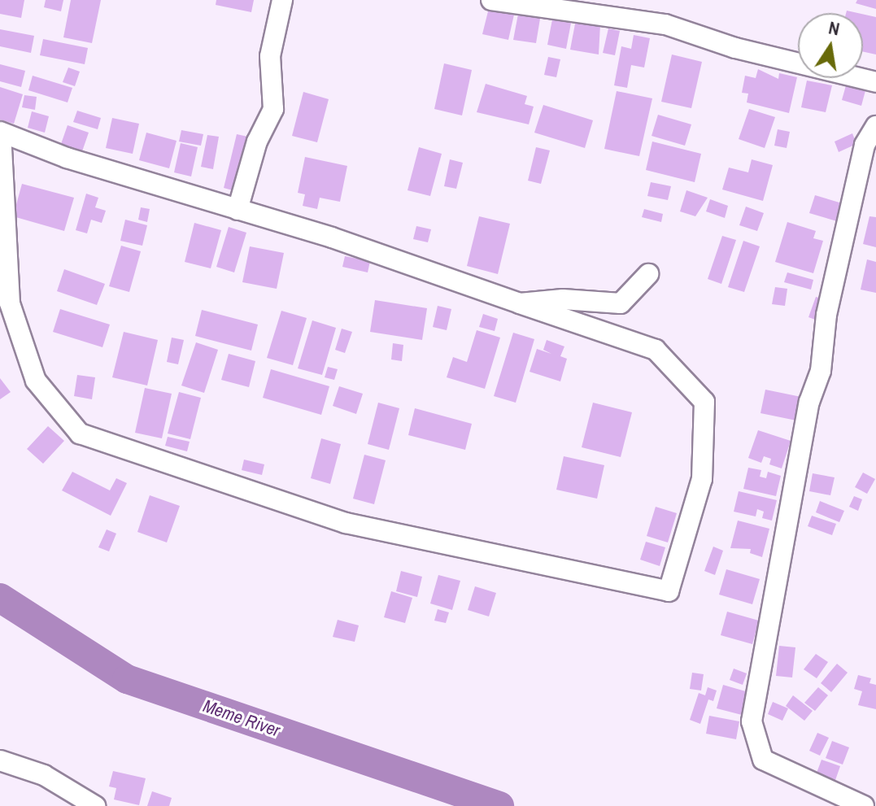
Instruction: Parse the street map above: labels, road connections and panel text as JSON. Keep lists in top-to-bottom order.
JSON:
{
  "water": ["Meme River"],
  "north": "top"
}
